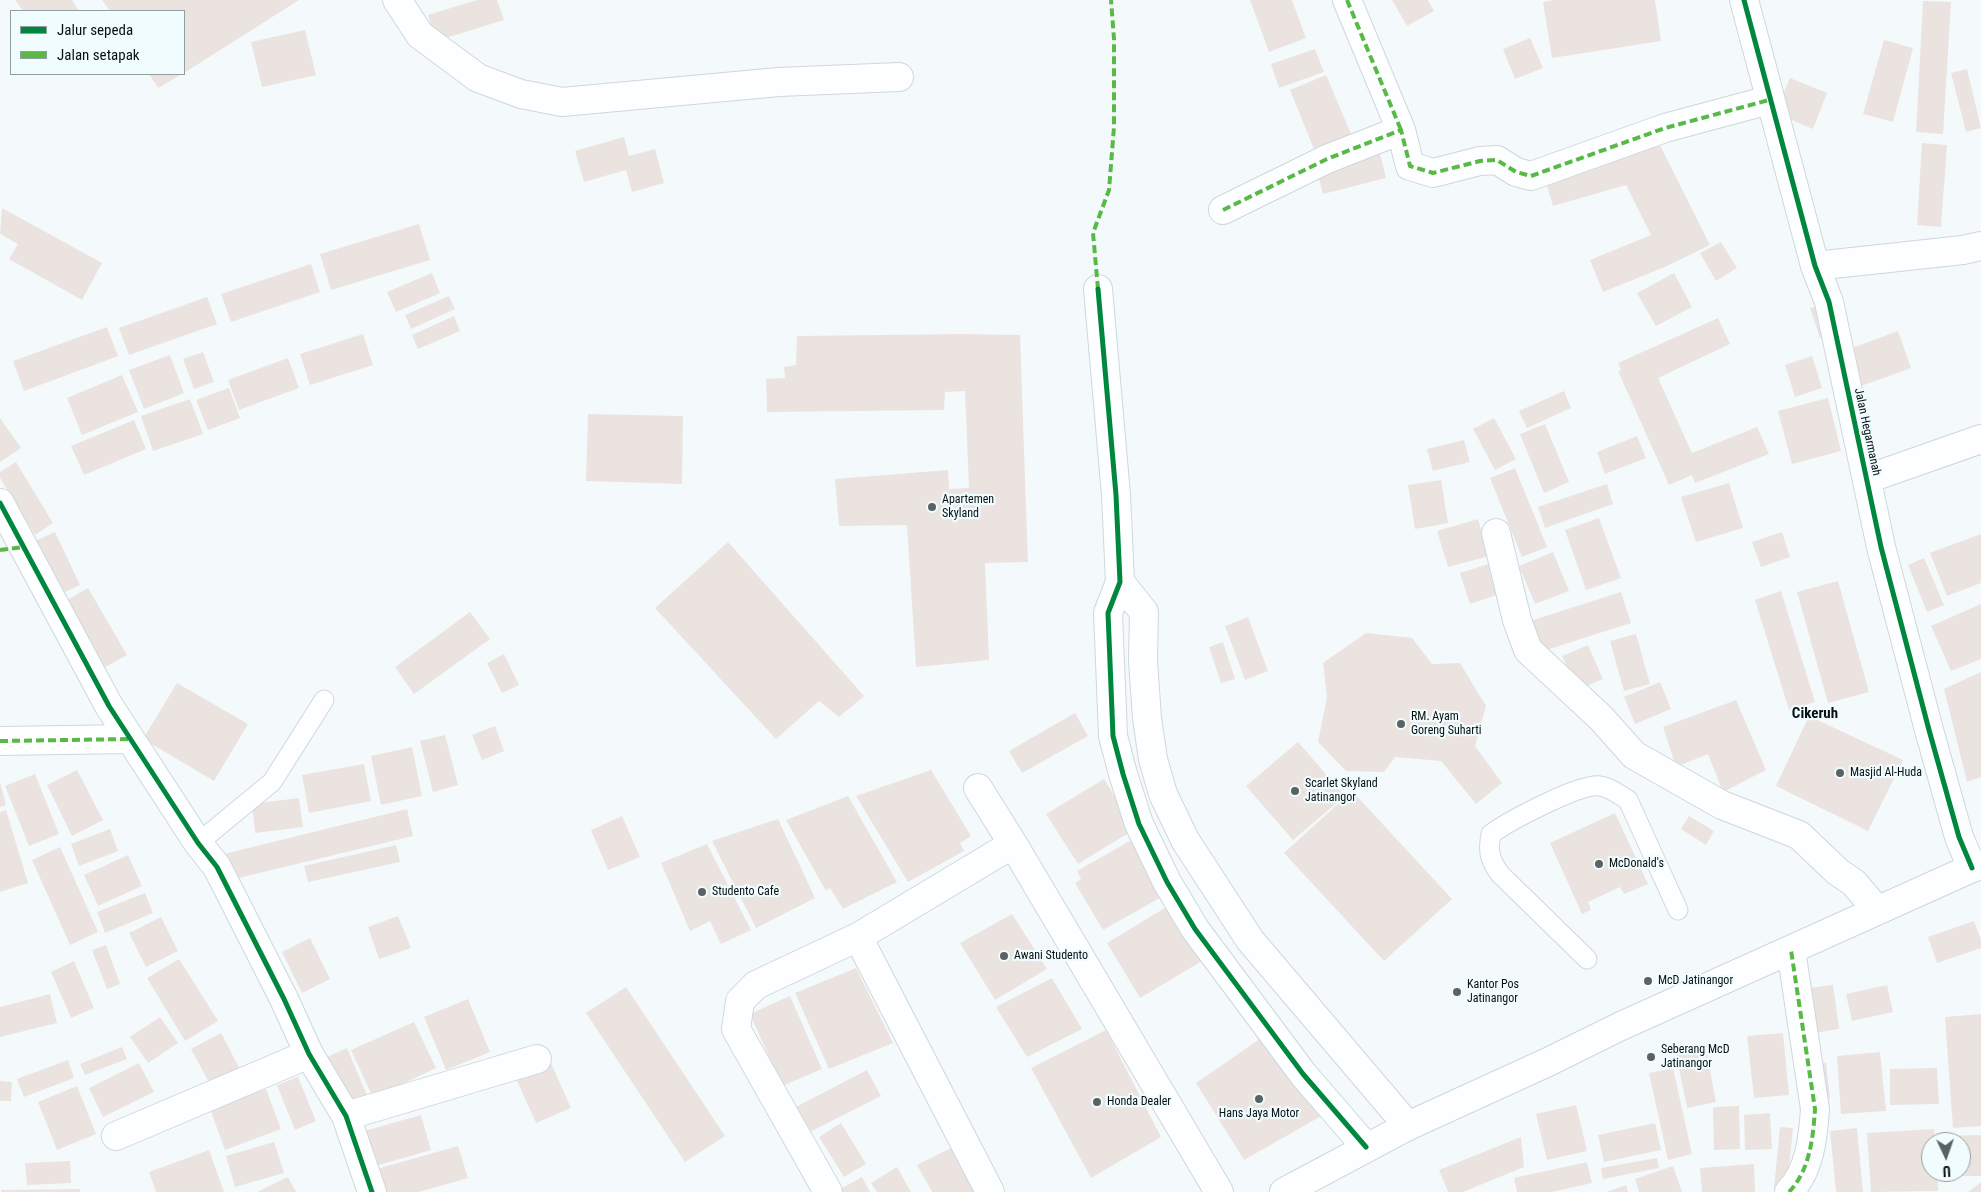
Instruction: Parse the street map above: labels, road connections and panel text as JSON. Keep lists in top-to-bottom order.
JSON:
{
  "streets": {
    "main road": ["Jalan Hegarmanah"]
  },
  "districts": ["Cikeruh"],
  "places": [
    "Apartemen Skyland",
    "RM. Ayam Goreng Suharti",
    "Masjid Al-Huda",
    "Scarlet Skyland Jatinangor",
    "McDonald's",
    "Studento Cafe",
    "Awani Studento",
    "McD Jatinangor",
    "Kantor Pos Jatinangor",
    "Seberang McD Jatinangor",
    "Hans Jaya Motor",
    "Honda Dealer"
  ],
  "legend": ["Jalur sepeda", "Jalan setapak"],
  "north": "bottom"
}
